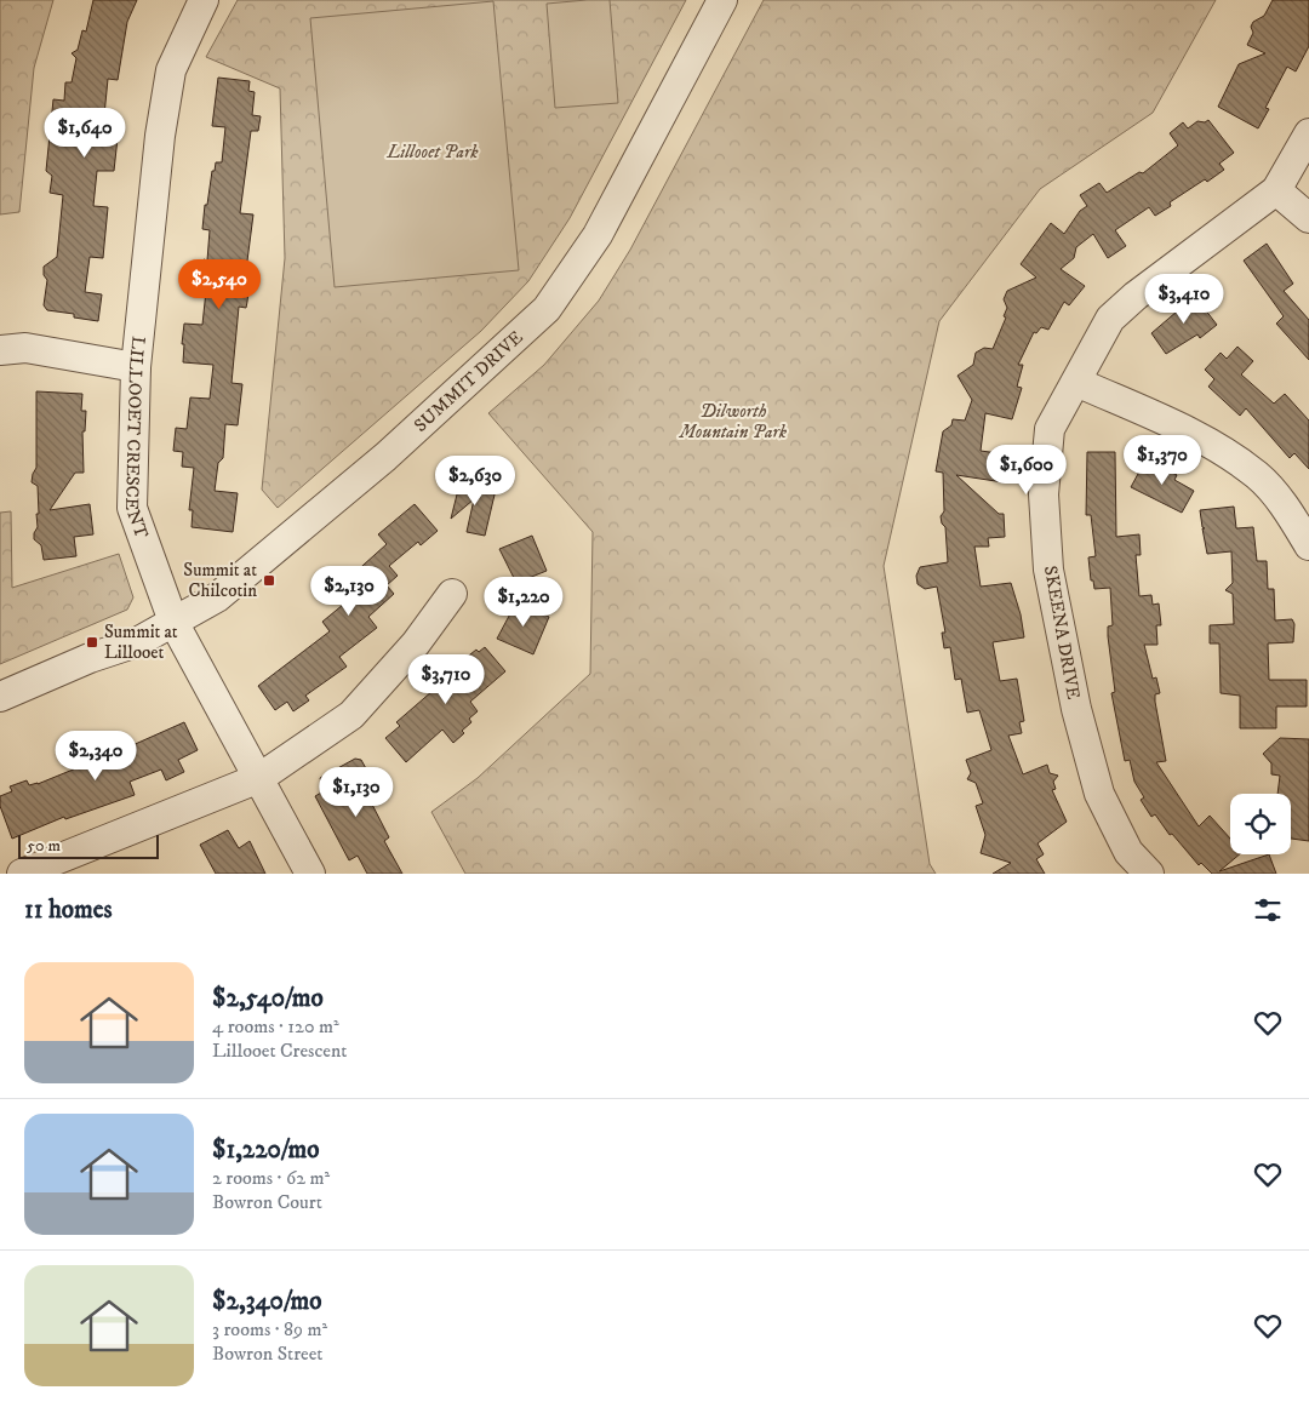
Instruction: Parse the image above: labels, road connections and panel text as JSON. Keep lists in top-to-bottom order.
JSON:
{
  "streets": {
    "street": ["SUMMIT DRIVE", "LILLOOET CRESCENT", "SKEENA DRIVE"]
  },
  "crossings": [
    ["SUMMIT DRIVE", "LILLOOET CRESCENT"]
  ],
  "parks": ["Lillooet Park", "Dilworth Mountain Park"],
  "places": {
    "transit": ["Summit at Chilcotin", "Summit at Lillooet"]
  },
  "scale_bar": "50 m",
  "page": {
    "price": [
      "$1,640",
      "$2,540",
      "$3,410",
      "$1,370",
      "$1,600",
      "$2,630",
      "$2,130",
      "$1,220",
      "$3,710",
      "$2,340",
      "$1,130"
    ],
    "scale": "50 m",
    "heading": "11 homes",
    "list": [
      {
        "name": "$2,540/mo",
        "note": "4 rooms · 120 m² · Lillooet Crescent"
      },
      {
        "name": "$1,220/mo",
        "note": "2 rooms · 62 m² · Bowron Court"
      },
      {
        "name": "$2,340/mo",
        "note": "3 rooms · 89 m² · Bowron Street"
      }
    ]
  }
}
